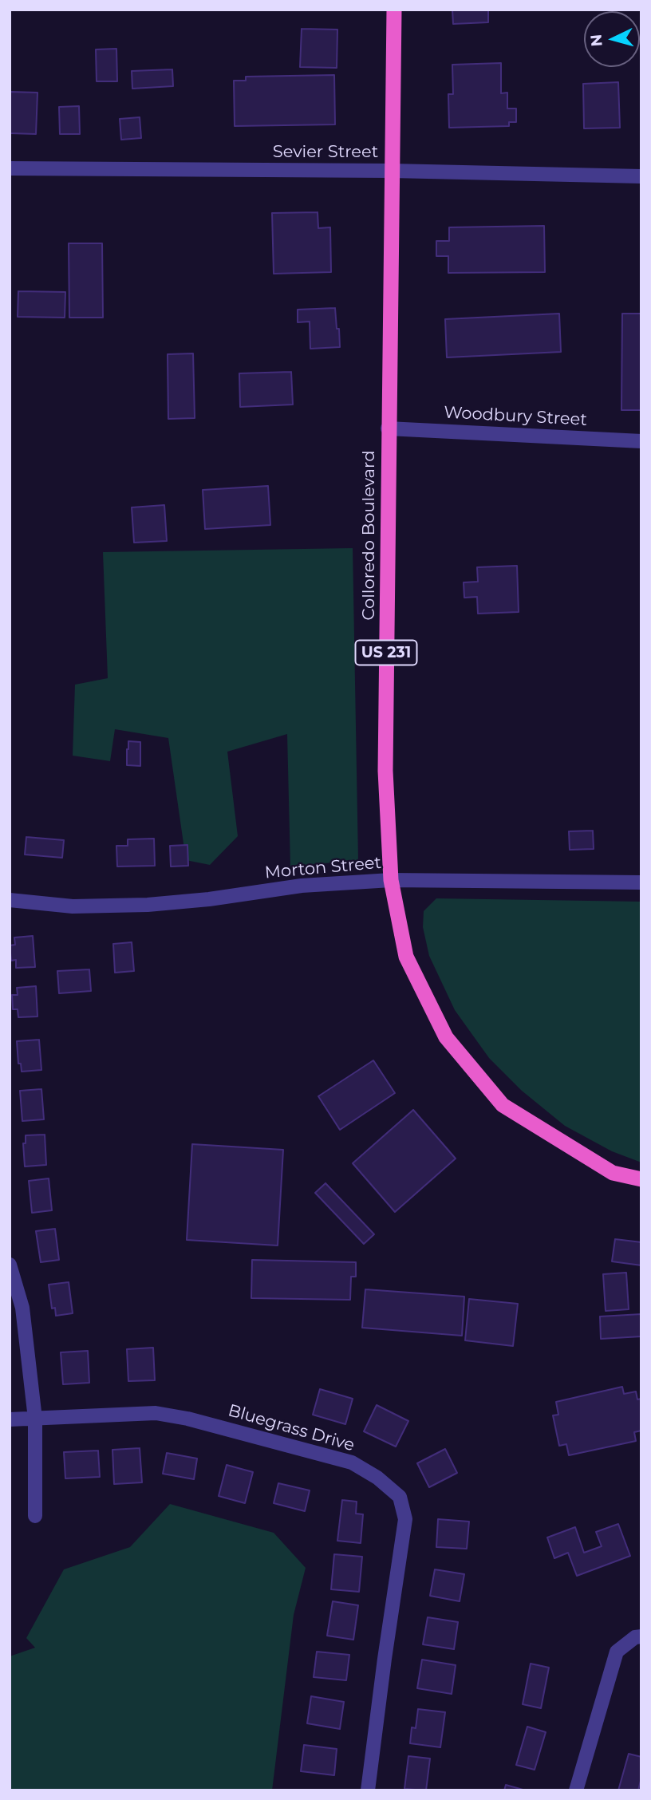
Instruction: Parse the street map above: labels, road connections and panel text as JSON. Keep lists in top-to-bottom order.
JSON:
{
  "streets": {
    "highway": ["Colloredo Boulevard", "US 231"],
    "street": [
      "Sevier Street",
      "Woodbury Street",
      "Morton Street",
      "Bluegrass Drive"
    ]
  },
  "crossings": [
    ["Sevier Street", "Colloredo Boulevard"],
    ["Woodbury Street", "Colloredo Boulevard"],
    ["Colloredo Boulevard", "Morton Street"]
  ],
  "north": "left"
}
